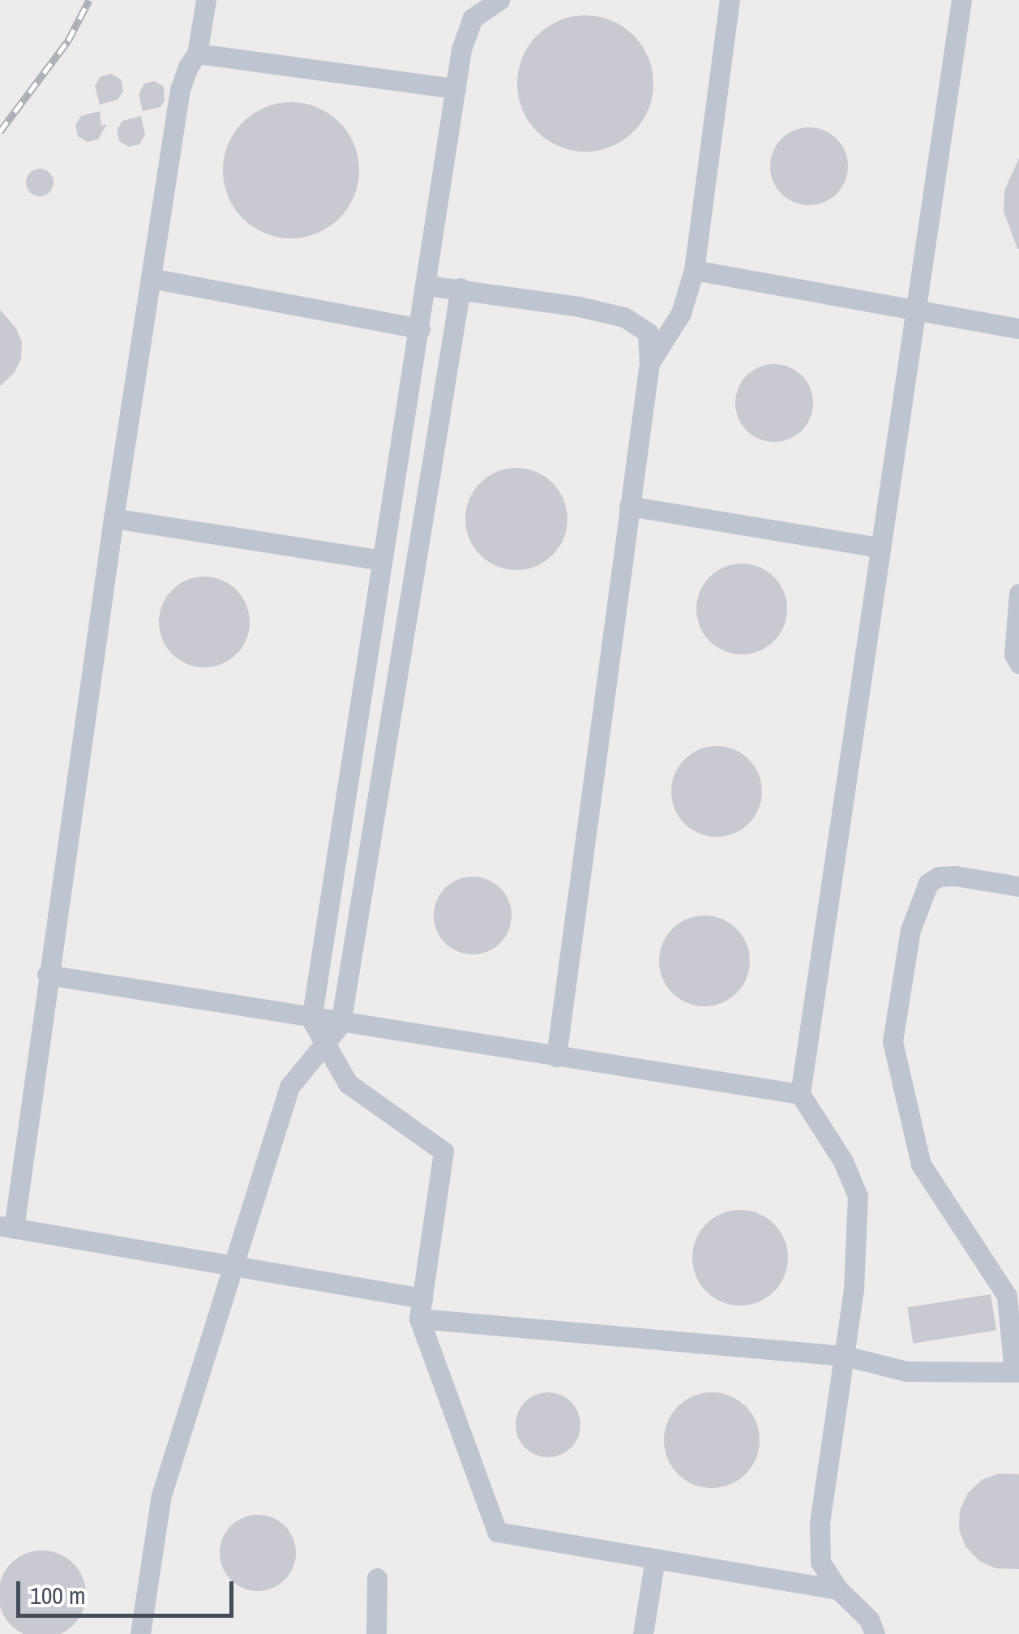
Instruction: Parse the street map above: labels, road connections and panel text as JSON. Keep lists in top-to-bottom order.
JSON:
{
  "scale_bar": "100 m"
}
